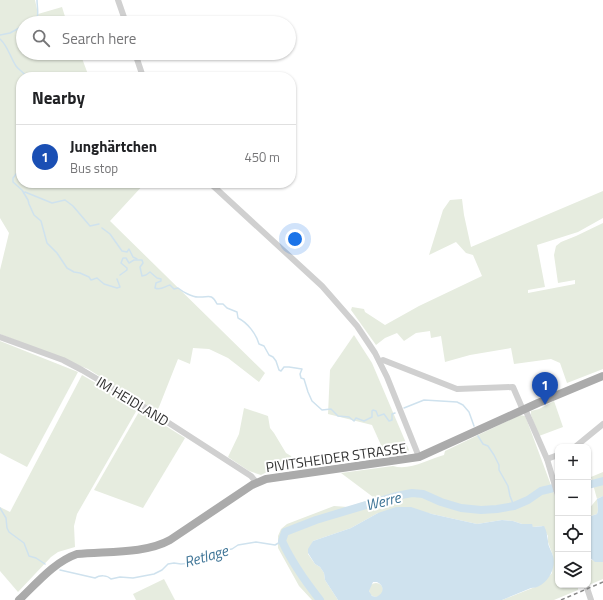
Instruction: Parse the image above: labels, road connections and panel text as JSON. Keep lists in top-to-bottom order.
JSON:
{
  "streets": {
    "main road": ["PIVITSHEIDER STRASSE"],
    "street": ["IM HEIDLAND"]
  },
  "crossings": [
    ["IM HEIDLAND", "PIVITSHEIDER STRASSE"]
  ],
  "water": ["Werre", "Retlage"],
  "page": {
    "search": "Search here",
    "heading": "Nearby",
    "list": [
      {
        "mark": "1",
        "name": "Junghärtchen",
        "note": "Bus stop",
        "value": "450 m"
      }
    ],
    "pins": "1",
    "map_buttons": ["+", "−"]
  }
}
